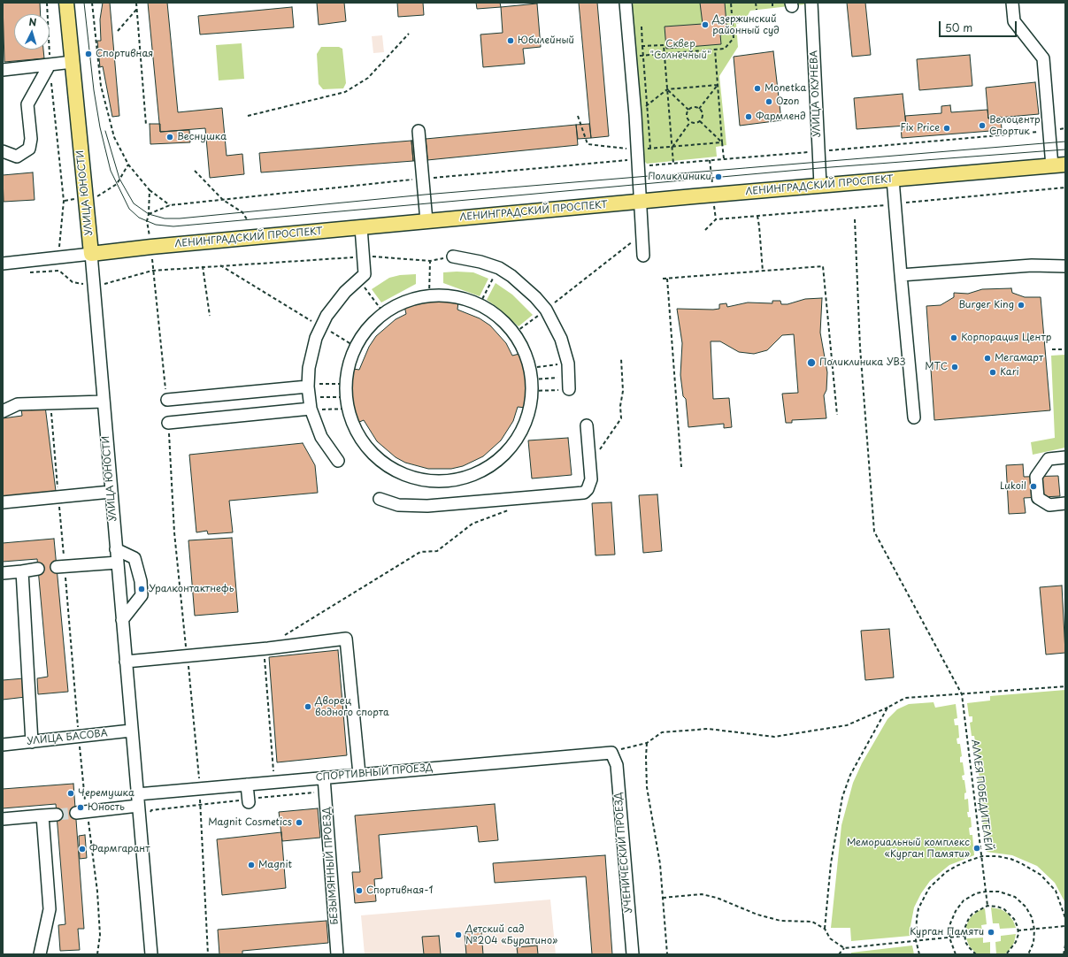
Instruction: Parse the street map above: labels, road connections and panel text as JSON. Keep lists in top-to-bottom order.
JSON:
{
  "streets": {
    "main road": ["ЛЕНИНГРАДСКИЙ ПРОСПЕКТ", "УЛИЦА ЮНОСТИ"],
    "street": [
      "УЛИЦА ОКУНЕВА",
      "УЛИЦА БАСОВА",
      "СПОРТИВНЫЙ ПРОЕЗД",
      "УЧЕНИЧЕСКИЙ ПРОЕЗД",
      "БЕЗЫМЯННЫЙ ПРОЕЗД"
    ],
    "path": ["АЛЛЕЯ ПОБЕДИТЕЛЕЙ"]
  },
  "crossings": [
    ["УЛИЦА ОКУНЕВА", "ЛЕНИНГРАДСКИЙ ПРОСПЕКТ"],
    ["ЛЕНИНГРАДСКИЙ ПРОСПЕКТ", "УЛИЦА ЮНОСТИ"],
    ["УЛИЦА ЮНОСТИ", "УЛИЦА БАСОВА"],
    ["УЛИЦА ЮНОСТИ", "СПОРТИВНЫЙ ПРОЕЗД"],
    ["СПОРТИВНЫЙ ПРОЕЗД", "УЧЕНИЧЕСКИЙ ПРОЕЗД"],
    ["СПОРТИВНЫЙ ПРОЕЗД", "БЕЗЫМЯННЫЙ ПРОЕЗД"]
  ],
  "parks": ["Сквер \"Солнечный\""],
  "places": [
    "Дзержинский районный суд",
    "Юбилейный",
    "Спортивная",
    "Monetka",
    "Ozon",
    "Фармленд",
    "Велоцентр Спортик",
    "Fix Price",
    "Веснушка",
    "Поликлиники",
    "Burger King",
    "Корпорация Центр",
    "Мегамарт",
    "Поликлиника УВЗ",
    "МТС",
    "Kari",
    "Lukoil",
    "Уралконтактнефь",
    "Дворец водного спорта",
    "Черемушка",
    "Юность",
    "Magnit Cosmetics",
    "Мемориальный комплекс «Курган Памяти»",
    "Фармгарант",
    "Magnit",
    "Спортивная-1",
    "Курган Памяти",
    "Детский сад №204 «Буратино»"
  ],
  "scale_bar": "50 m",
  "north": "top"
}
